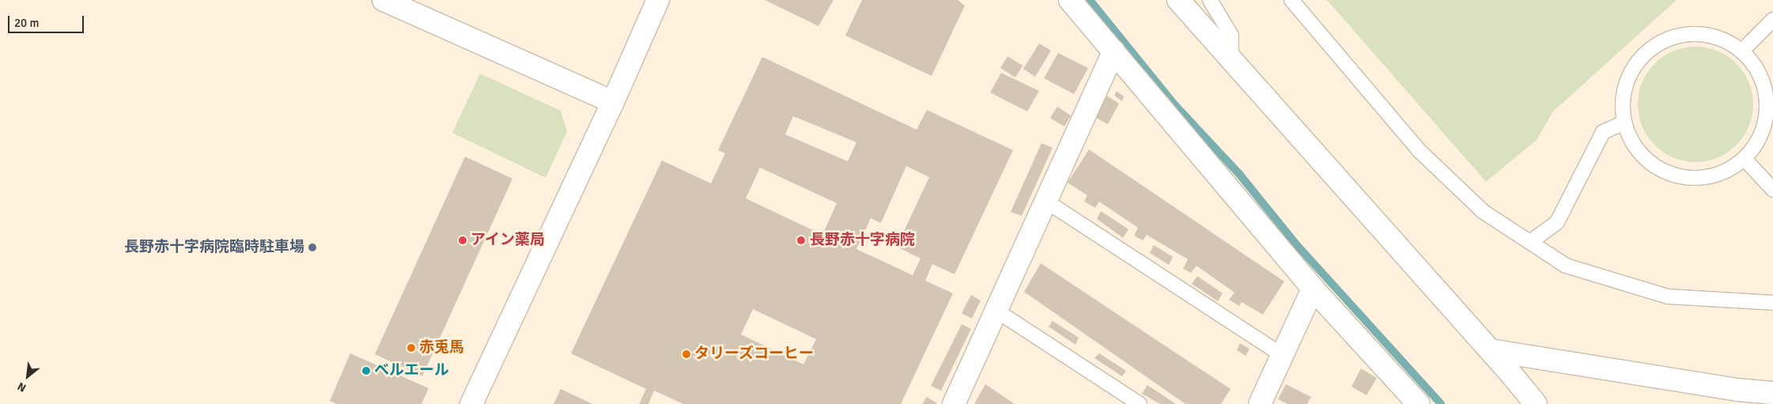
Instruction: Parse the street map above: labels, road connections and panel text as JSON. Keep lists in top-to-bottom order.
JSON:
{
  "places": [
    "アイン薬局",
    "長野赤十字病院",
    "長野赤十字病院臨時駐車場",
    "赤兎馬",
    "タリーズコーヒー",
    "ベルエール"
  ],
  "scale_bar": "20 m",
  "north": "bottom left"
}
